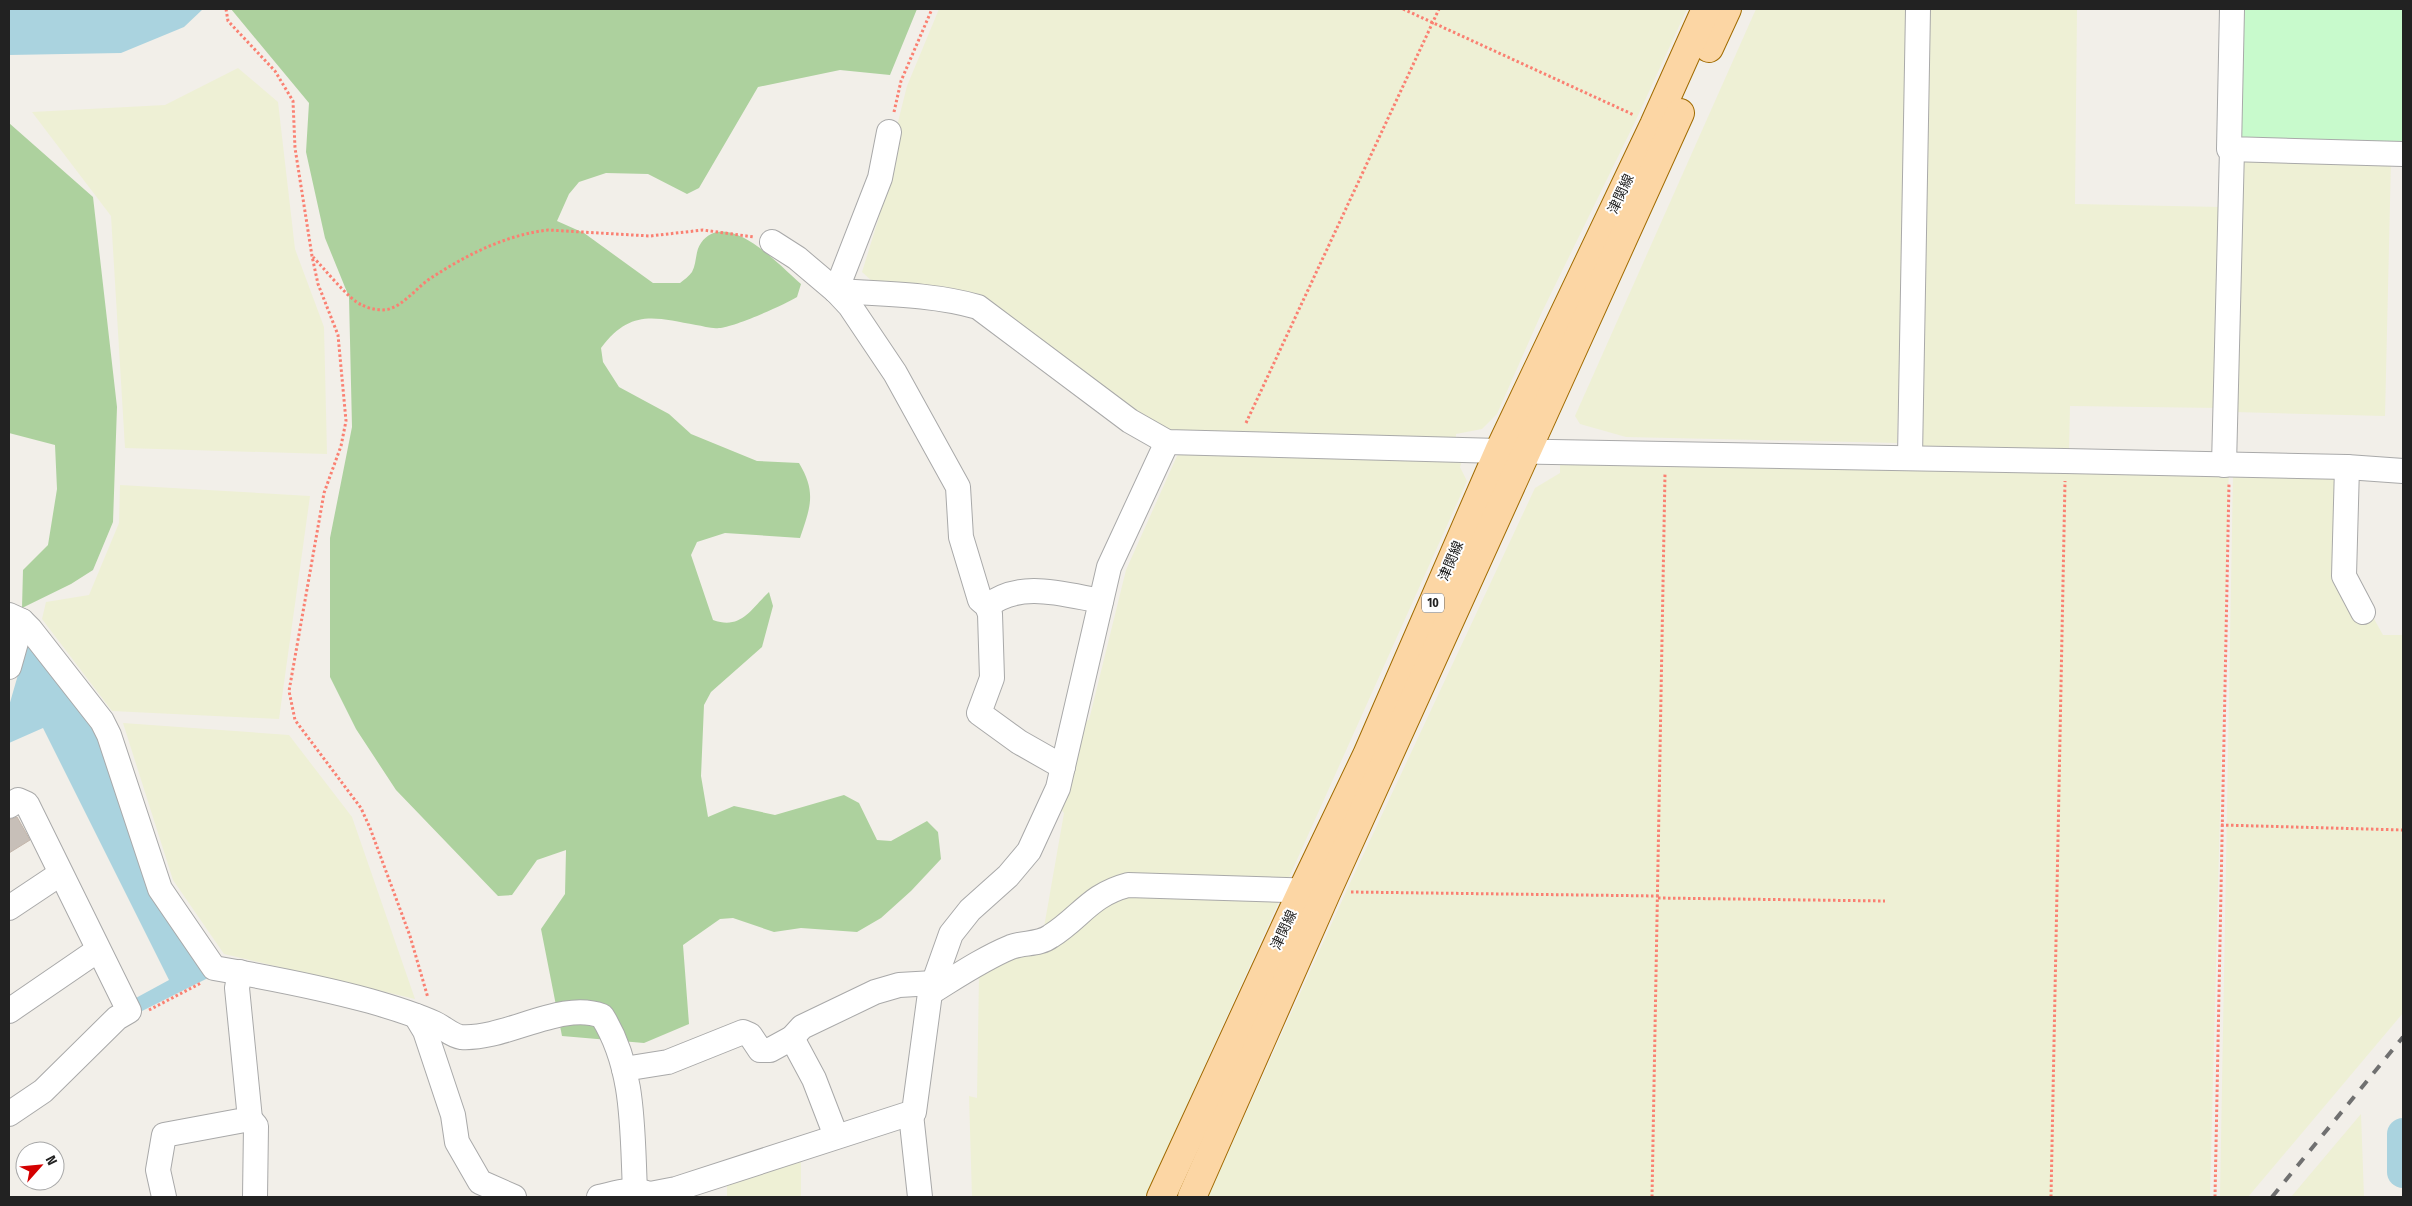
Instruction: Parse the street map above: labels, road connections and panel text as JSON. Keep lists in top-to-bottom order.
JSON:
{
  "streets": {
    "main road": ["津関線", "10"]
  },
  "north": "top right"
}
